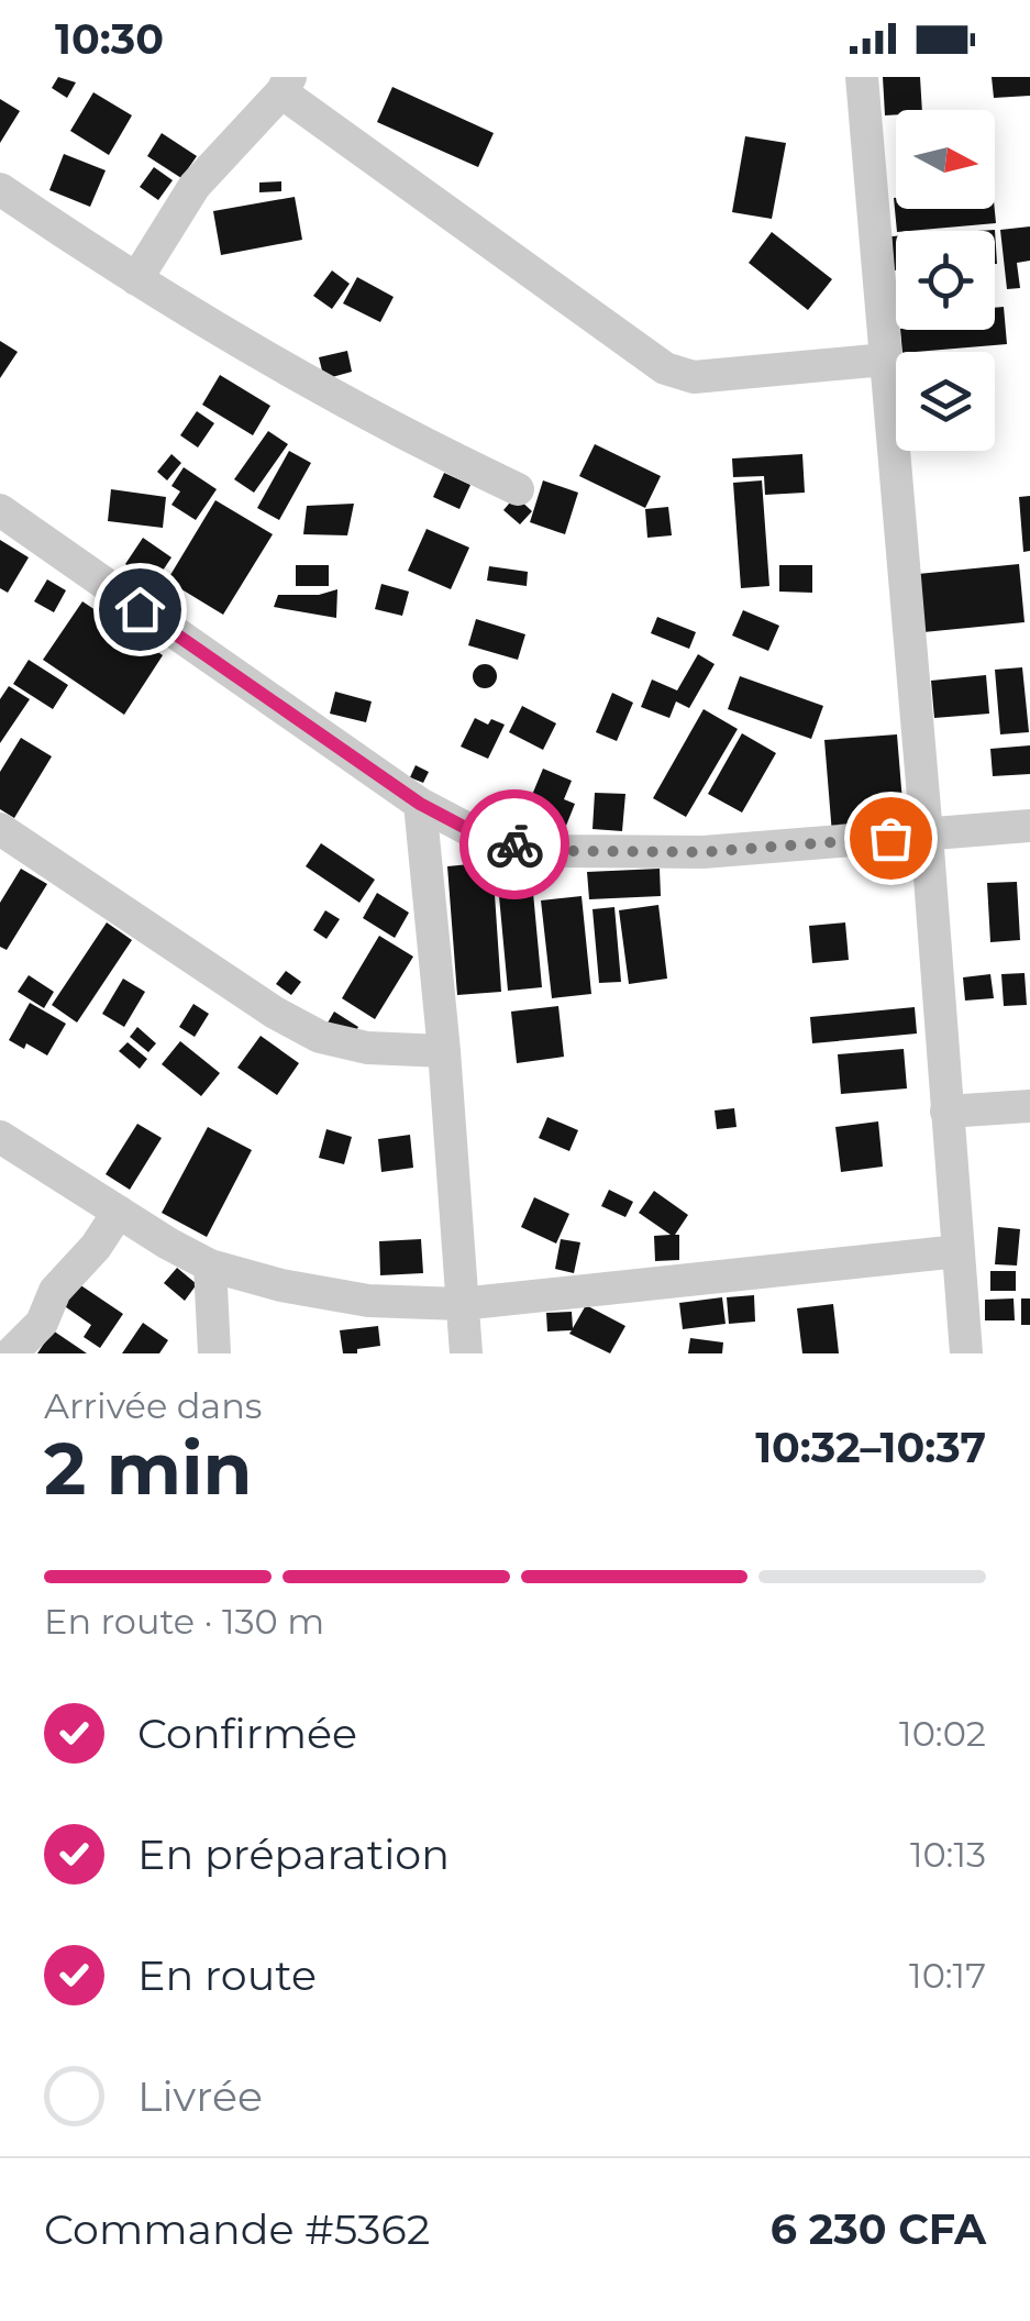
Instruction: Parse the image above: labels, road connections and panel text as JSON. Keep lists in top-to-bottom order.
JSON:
{
  "north": "right",
  "page": {
    "status": "10:30",
    "heading": ["2 min", "Arrivée dans", "10:32–10:37"],
    "panel": ["Commande #5362", "6 230 CFA"],
    "bar": "En route · 130 m",
    "list": [
      ["Confirmée", "10:02"],
      ["En préparation", "10:13"],
      ["En route", "10:17"],
      "Livrée"
    ]
  }
}
